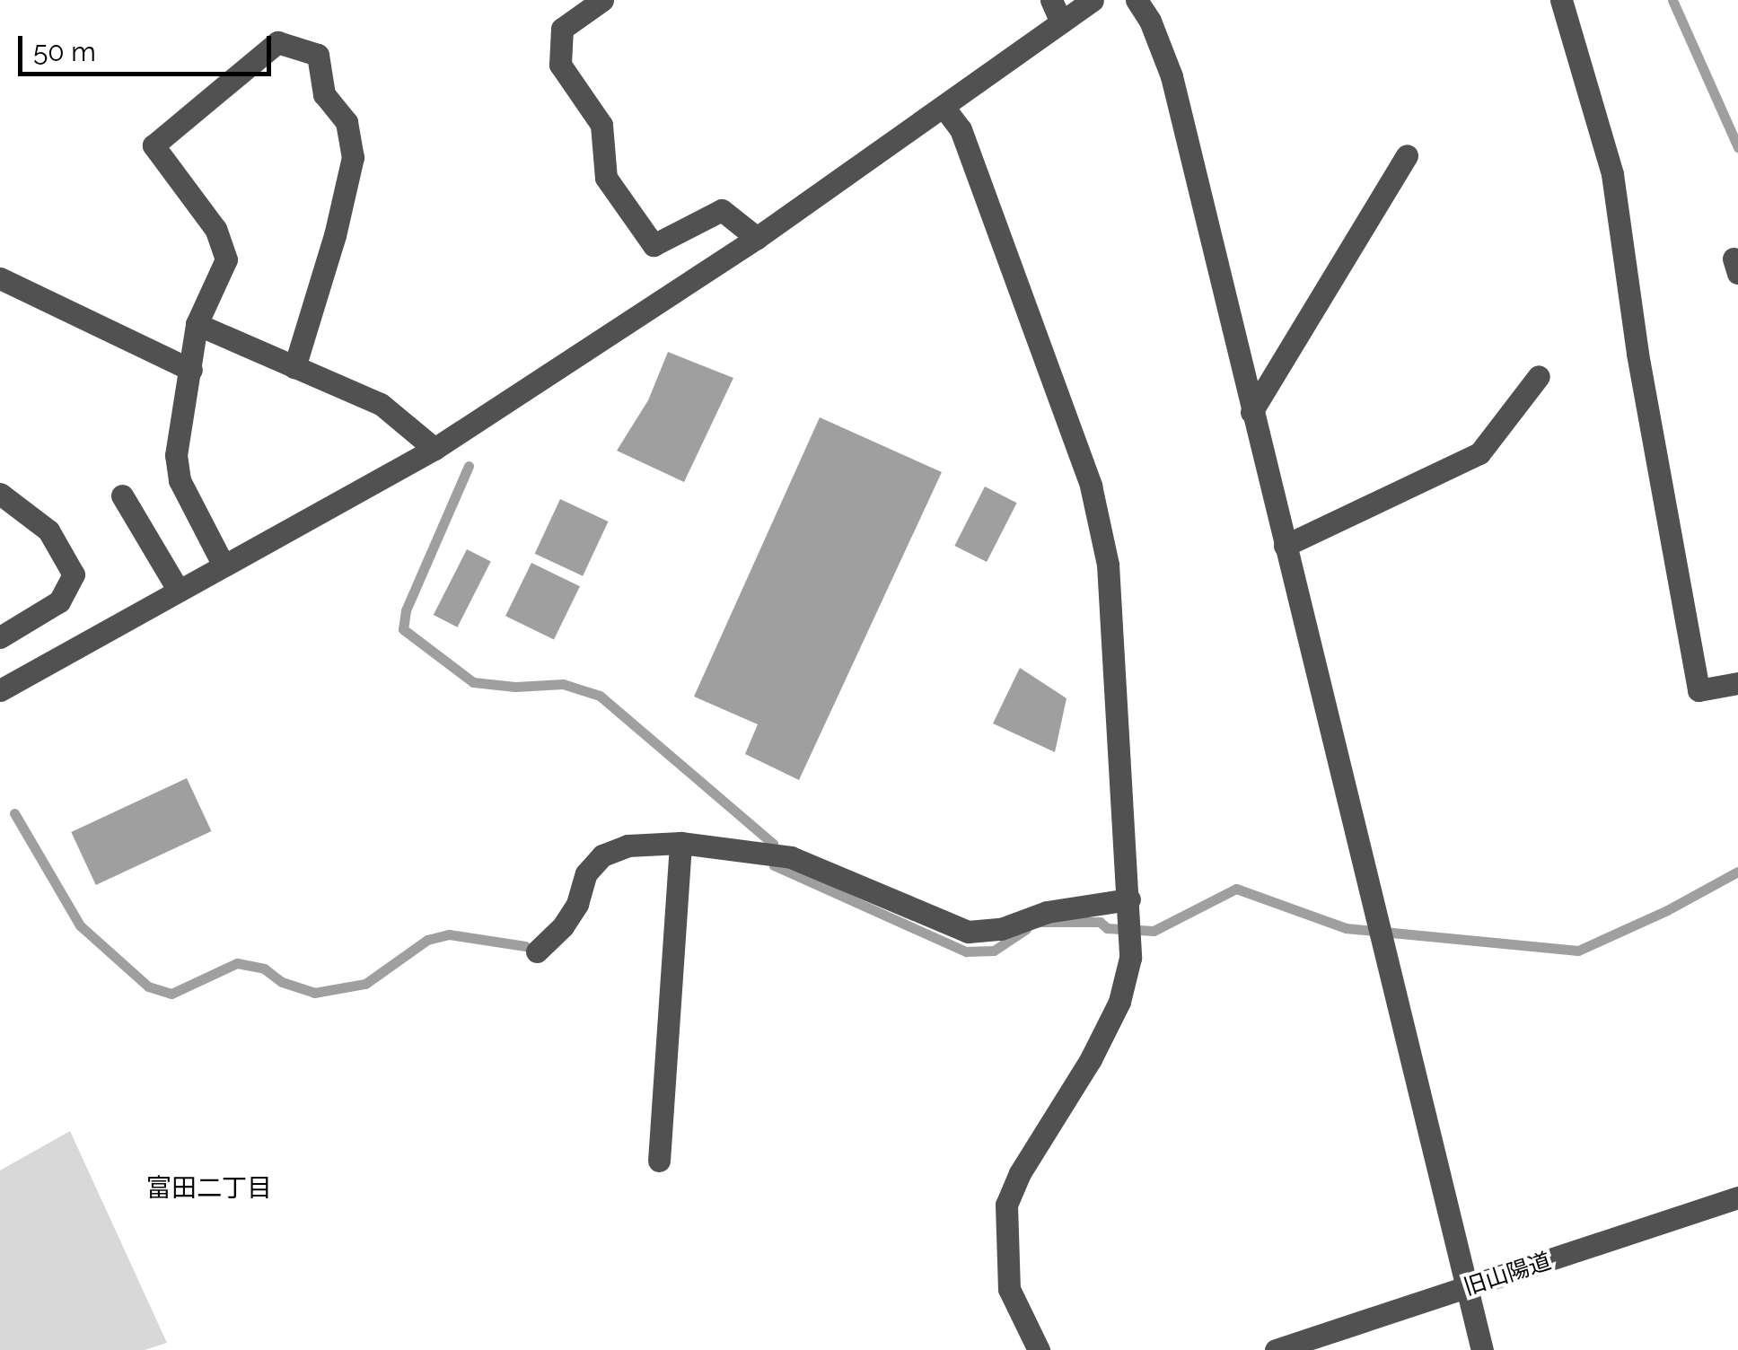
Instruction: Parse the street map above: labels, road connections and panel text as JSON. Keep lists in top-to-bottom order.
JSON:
{
  "streets": {
    "street": ["旧山陽道"]
  },
  "districts": ["富田二丁目"],
  "scale_bar": "50 m"
}
